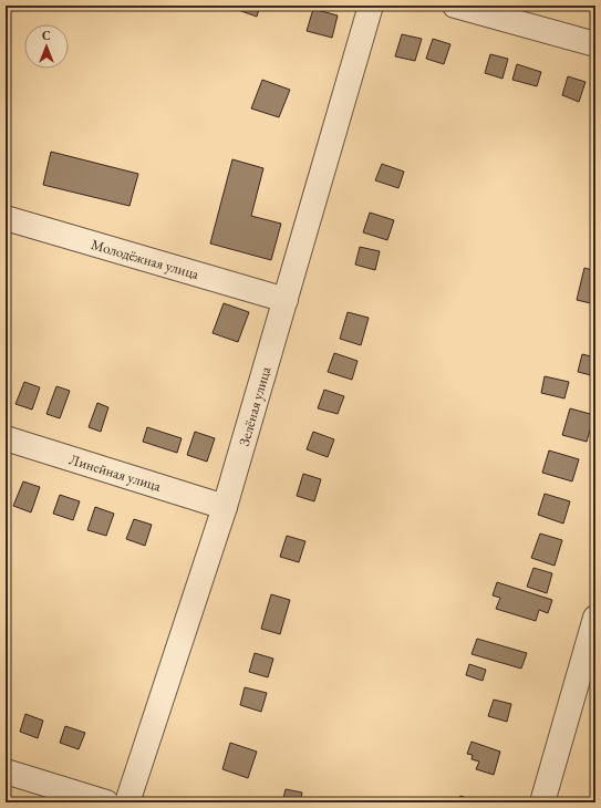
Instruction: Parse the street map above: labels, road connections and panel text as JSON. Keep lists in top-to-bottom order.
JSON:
{
  "streets": {
    "street": ["Молодёжная улица", "Зелёная улица", "Линейная улица"]
  },
  "crossings": [
    ["Молодёжная улица", "Зелёная улица"],
    ["Зелёная улица", "Линейная улица"]
  ],
  "north": "top"
}
